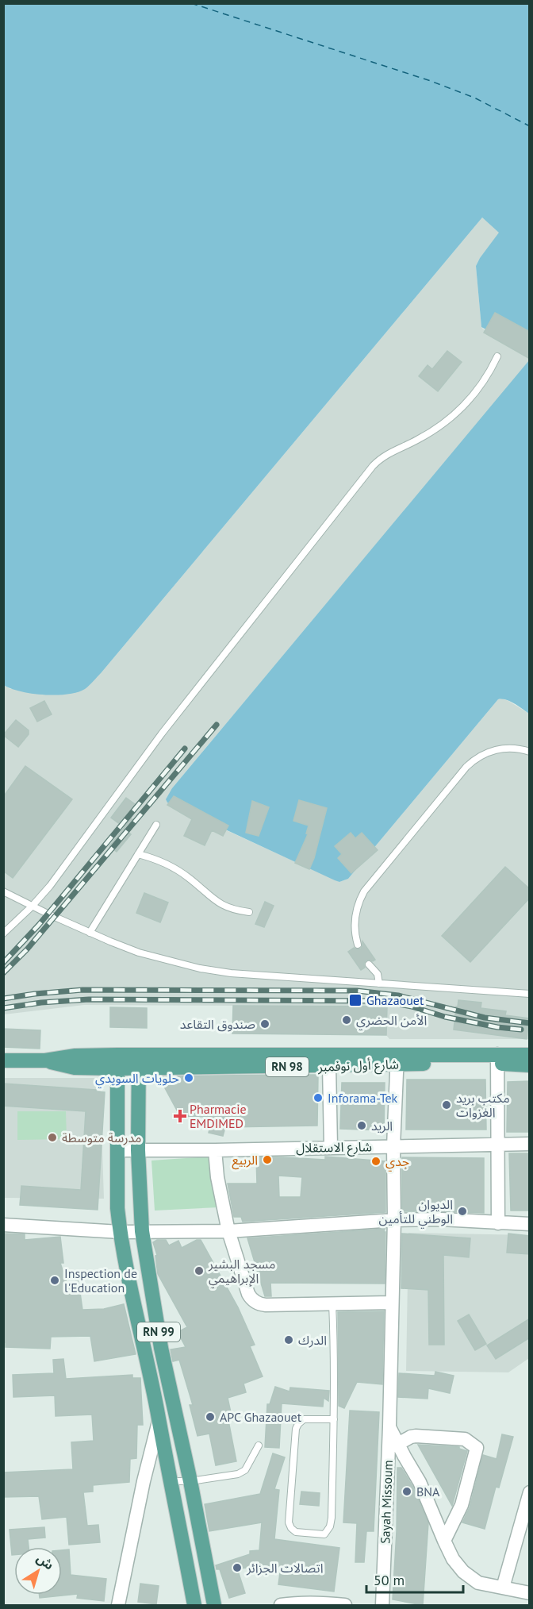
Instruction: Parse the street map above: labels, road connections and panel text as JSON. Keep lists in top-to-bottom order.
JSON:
{
  "streets": {
    "main road": ["شارع أول نوفمبر", "RN 98", "RN 99"],
    "street": ["شارع الاستقلال", "Sayah Missoum"]
  },
  "crossings": [
    ["شارع أول نوفمبر", "RN 98"],
    ["شارع أول نوفمبر", "RN 99"],
    ["شارع أول نوفمبر", "Sayah Missoum"],
    ["RN 98", "RN 99"],
    ["شارع الاستقلال", "RN 99"],
    ["شارع الاستقلال", "Sayah Missoum"]
  ],
  "places": {
    "transit": ["Ghazaouet"],
    "other": [
      "الأمن الحضري",
      "صندوق التقاعد",
      "حلويات السويدي",
      "Inforama-Tek",
      "مكتب بريد الغزوات",
      "الريد",
      "مدرسة متوسطة",
      "الربيع",
      "جدي",
      "الديوان الوطني للتأمين",
      "مسجد البشير الإبراهيمي",
      "Inspection de l'Education",
      "الدرك",
      "APC Ghazaouet",
      "BNA",
      "اتصالات الجزائر"
    ],
    "health": ["Pharmacie EMDIMED"]
  },
  "scale_bar": "50 m",
  "north": "top right"
}
